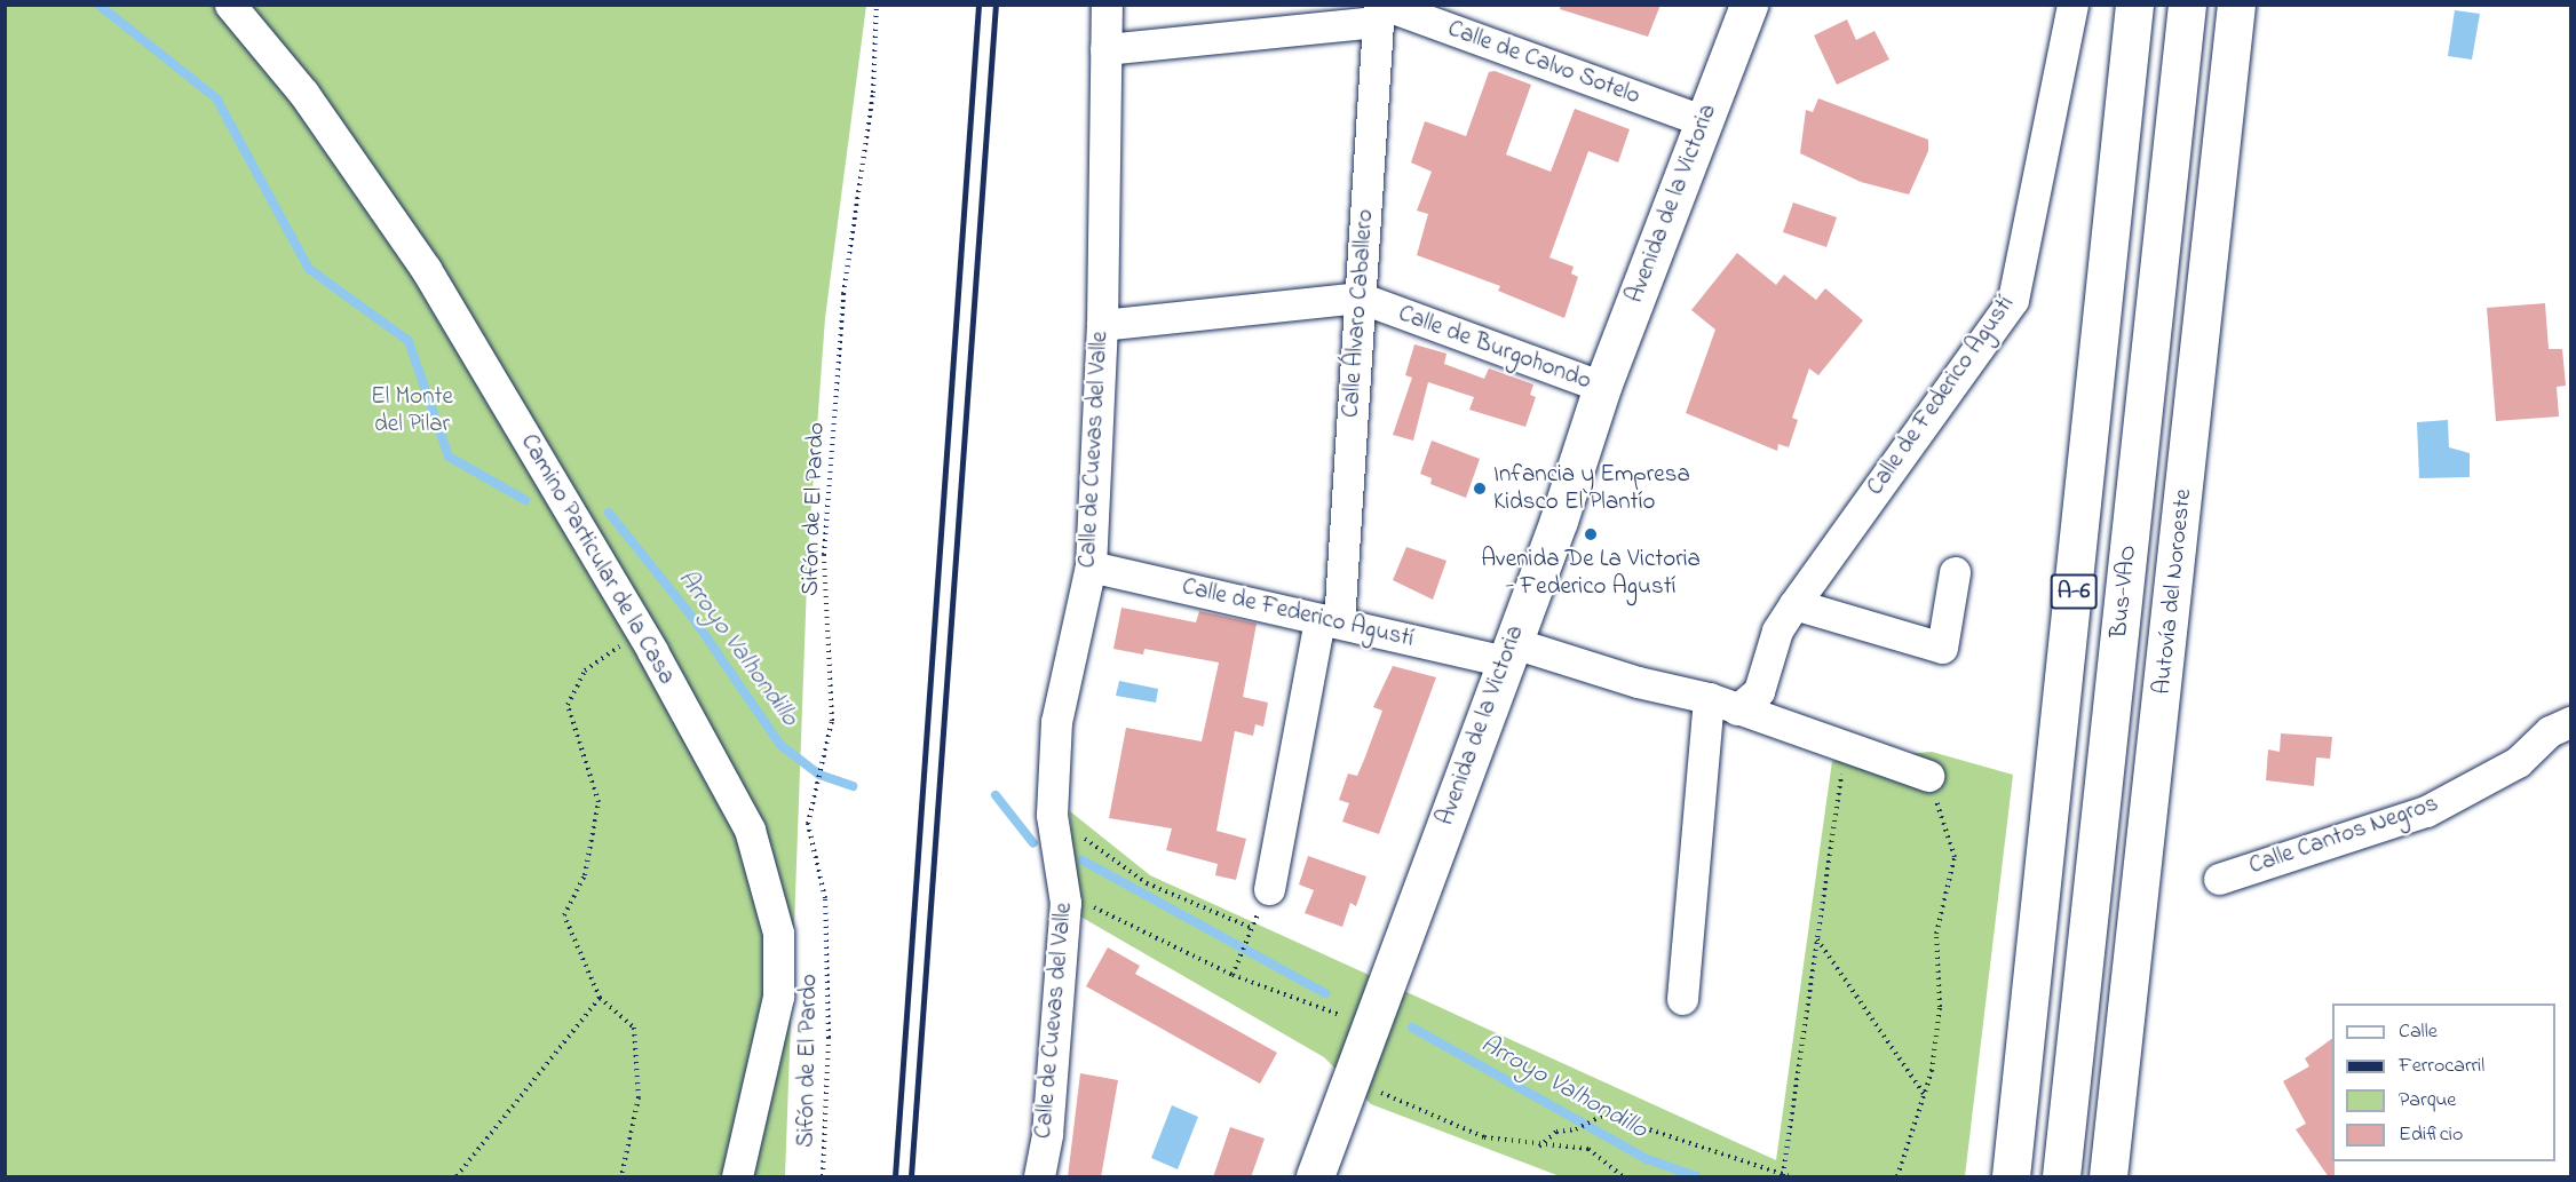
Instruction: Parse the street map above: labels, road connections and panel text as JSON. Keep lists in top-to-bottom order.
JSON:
{
  "streets": {
    "main road": [
      "Avenida de la Victoria",
      "A-6",
      "Bus-VAO",
      "Autovía del Noroeste"
    ],
    "street": [
      "Calle de Calvo Sotelo",
      "Calle Álvaro Caballero",
      "Calle de Burgohondo",
      "Calle de Federico Agustí",
      "Calle de Cuevas del Valle",
      "Camino Particular de la Casa",
      "Calle Cantos Negros"
    ],
    "path": ["Sifón de El Pardo"]
  },
  "crossings": [
    ["Calle de Calvo Sotelo", "Avenida de la Victoria"],
    ["Calle de Calvo Sotelo", "Calle Álvaro Caballero"],
    ["Calle de Calvo Sotelo", "Calle de Cuevas del Valle"],
    ["Avenida de la Victoria", "Calle de Burgohondo"],
    ["Avenida de la Victoria", "Calle de Federico Agustí"],
    ["Calle Álvaro Caballero", "Calle de Burgohondo"],
    ["Calle Álvaro Caballero", "Calle de Federico Agustí"],
    ["Calle de Burgohondo", "Calle de Cuevas del Valle"],
    ["Calle de Federico Agustí", "Calle de Cuevas del Valle"]
  ],
  "water": ["Arroyo Valhondillo"],
  "parks": ["El Monte del Pilar"],
  "places": ["Infancia y Empresa Kidsco El Plantío", "Avenida De La Victoria - Federico Agustí"],
  "legend": [
    "Calle",
    "Ferrocarril",
    "Parque",
    "Edificio"
  ]
}
